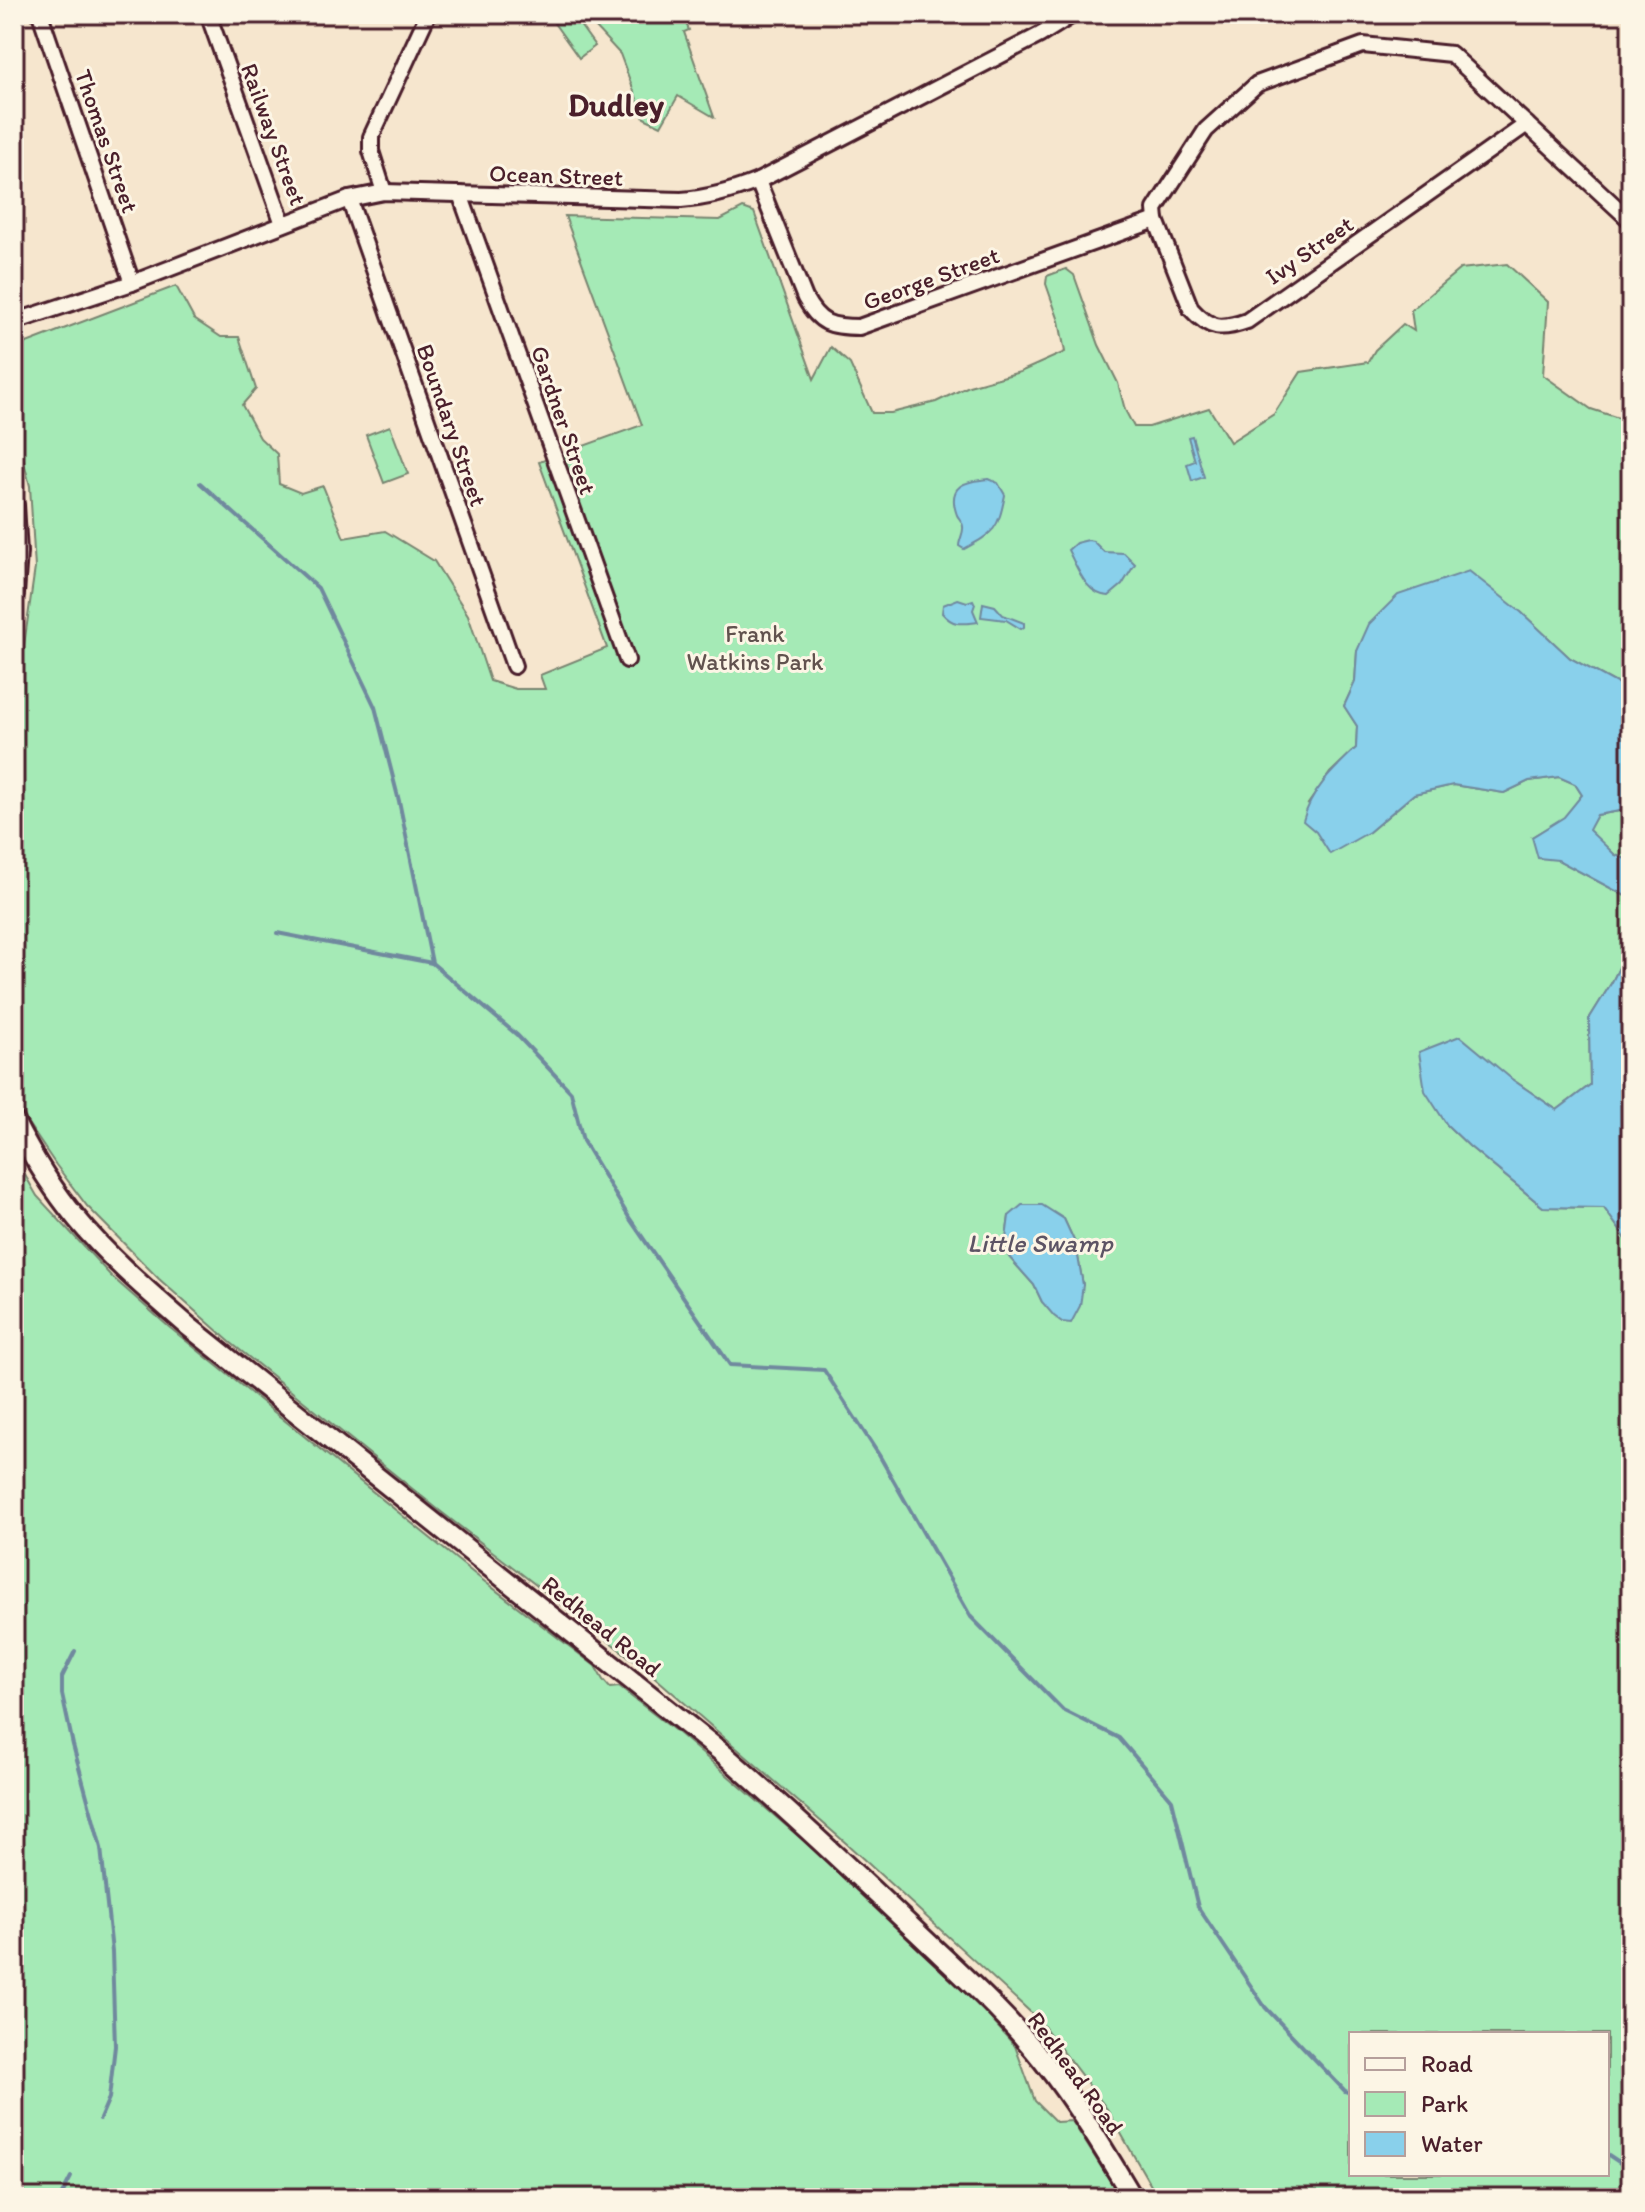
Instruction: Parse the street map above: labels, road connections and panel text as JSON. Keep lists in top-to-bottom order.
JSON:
{
  "streets": {
    "main road": ["Redhead Road"],
    "street": [
      "Railway Street",
      "Thomas Street",
      "Ocean Street",
      "Ivy Street",
      "George Street",
      "Gardner Street",
      "Boundary Street"
    ]
  },
  "crossings": [
    ["Railway Street", "Ocean Street"],
    ["Thomas Street", "Ocean Street"],
    ["Ocean Street", "George Street"],
    ["Ocean Street", "Gardner Street"],
    ["Ocean Street", "Boundary Street"],
    ["Ivy Street", "George Street"]
  ],
  "districts": ["Dudley"],
  "water": ["Little Swamp"],
  "parks": ["Frank Watkins Park"],
  "legend": ["Road", "Park", "Water"]
}
